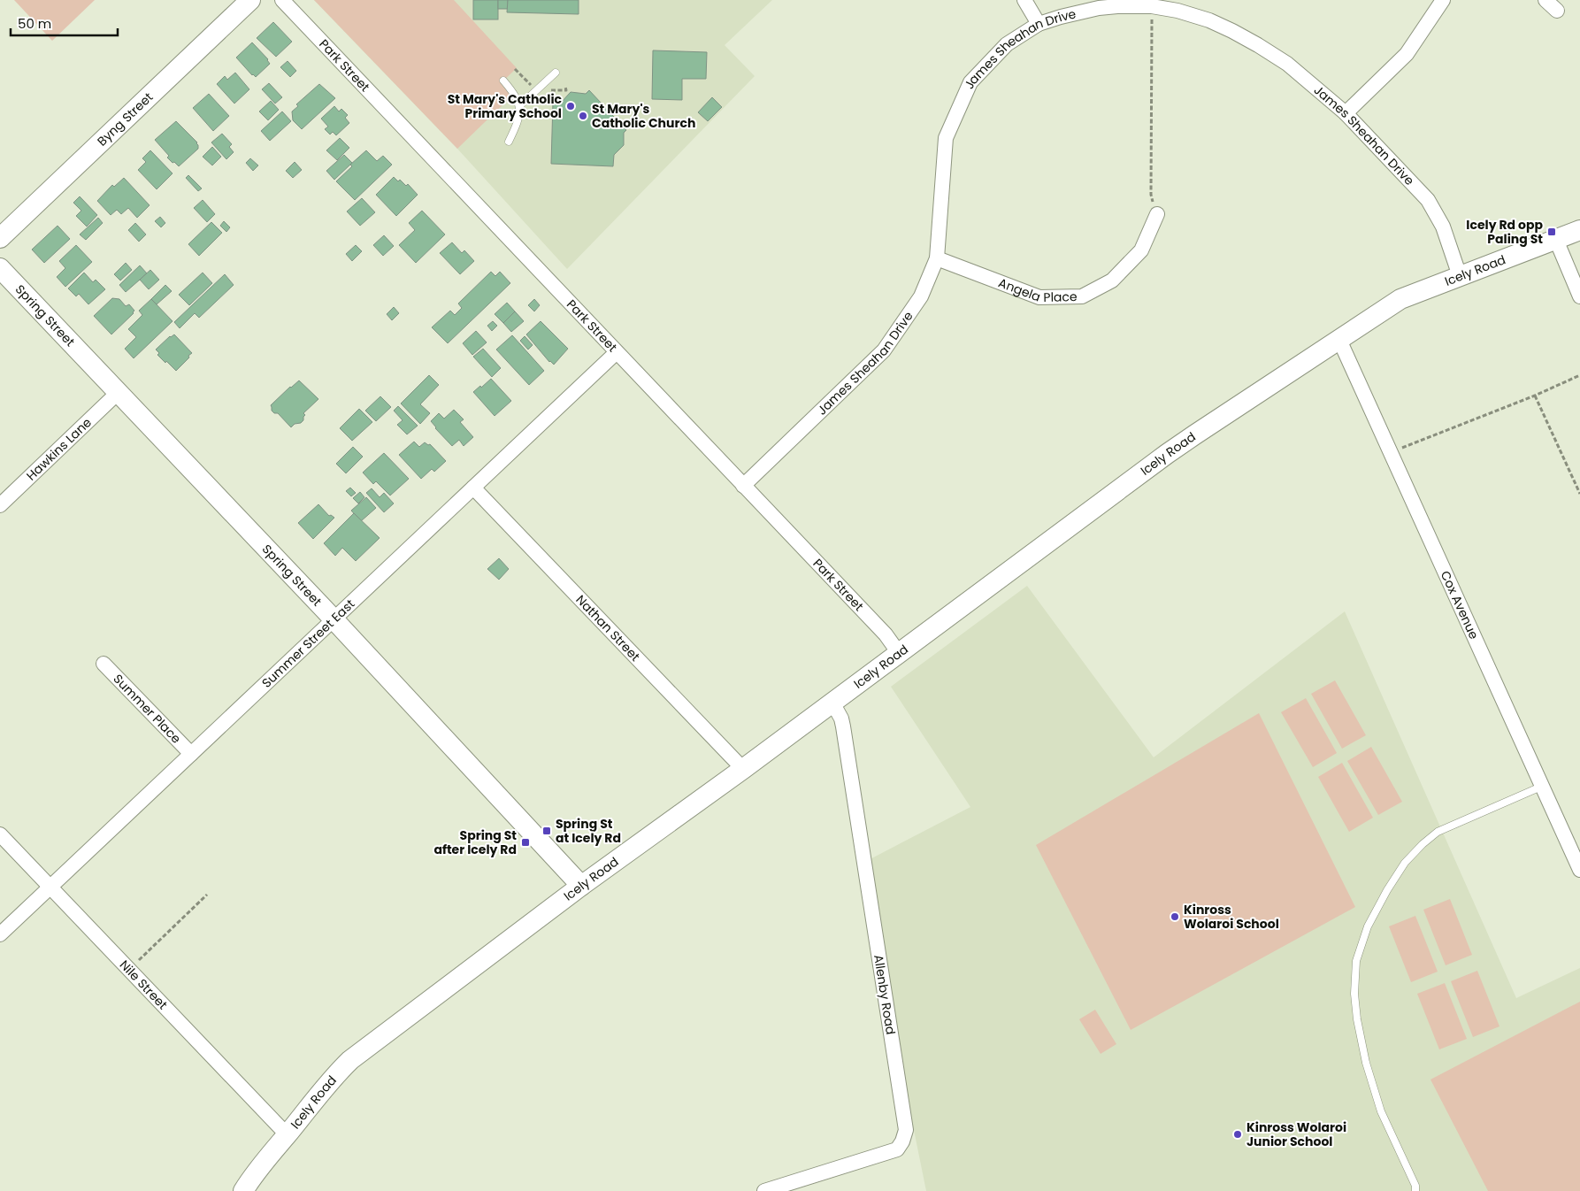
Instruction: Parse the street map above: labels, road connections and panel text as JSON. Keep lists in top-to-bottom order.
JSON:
{
  "streets": {
    "street": [
      "James Sheahan Drive",
      "Park Street",
      "Byng Street",
      "Icely Road",
      "Angela Place",
      "Spring Street",
      "Hawkins Lane",
      "Cox Avenue",
      "Nathan Street",
      "Summer Street East",
      "Summer Place",
      "Nile Street",
      "Allenby Road"
    ]
  },
  "crossings": [
    ["James Sheahan Drive", "Park Street"],
    ["James Sheahan Drive", "Icely Road"],
    ["James Sheahan Drive", "Angela Place"],
    ["Park Street", "Icely Road"],
    ["Park Street", "Summer Street East"],
    ["Icely Road", "Spring Street"],
    ["Icely Road", "Cox Avenue"],
    ["Icely Road", "Nathan Street"],
    ["Icely Road", "Nile Street"],
    ["Icely Road", "Allenby Road"],
    ["Spring Street", "Hawkins Lane"],
    ["Spring Street", "Summer Street East"],
    ["Nathan Street", "Summer Street East"],
    ["Summer Street East", "Summer Place"],
    ["Summer Street East", "Nile Street"]
  ],
  "places": {
    "other": [
      "St Mary's Catholic Primary School",
      "St Mary's Catholic Church",
      "Kinross Wolaroi School",
      "Kinross Wolaroi Junior School"
    ],
    "transit": ["Icely Rd opp Paling St", "Spring St at Icely Rd", "Spring St after Icely Rd"]
  },
  "scale_bar": "50 m"
}
